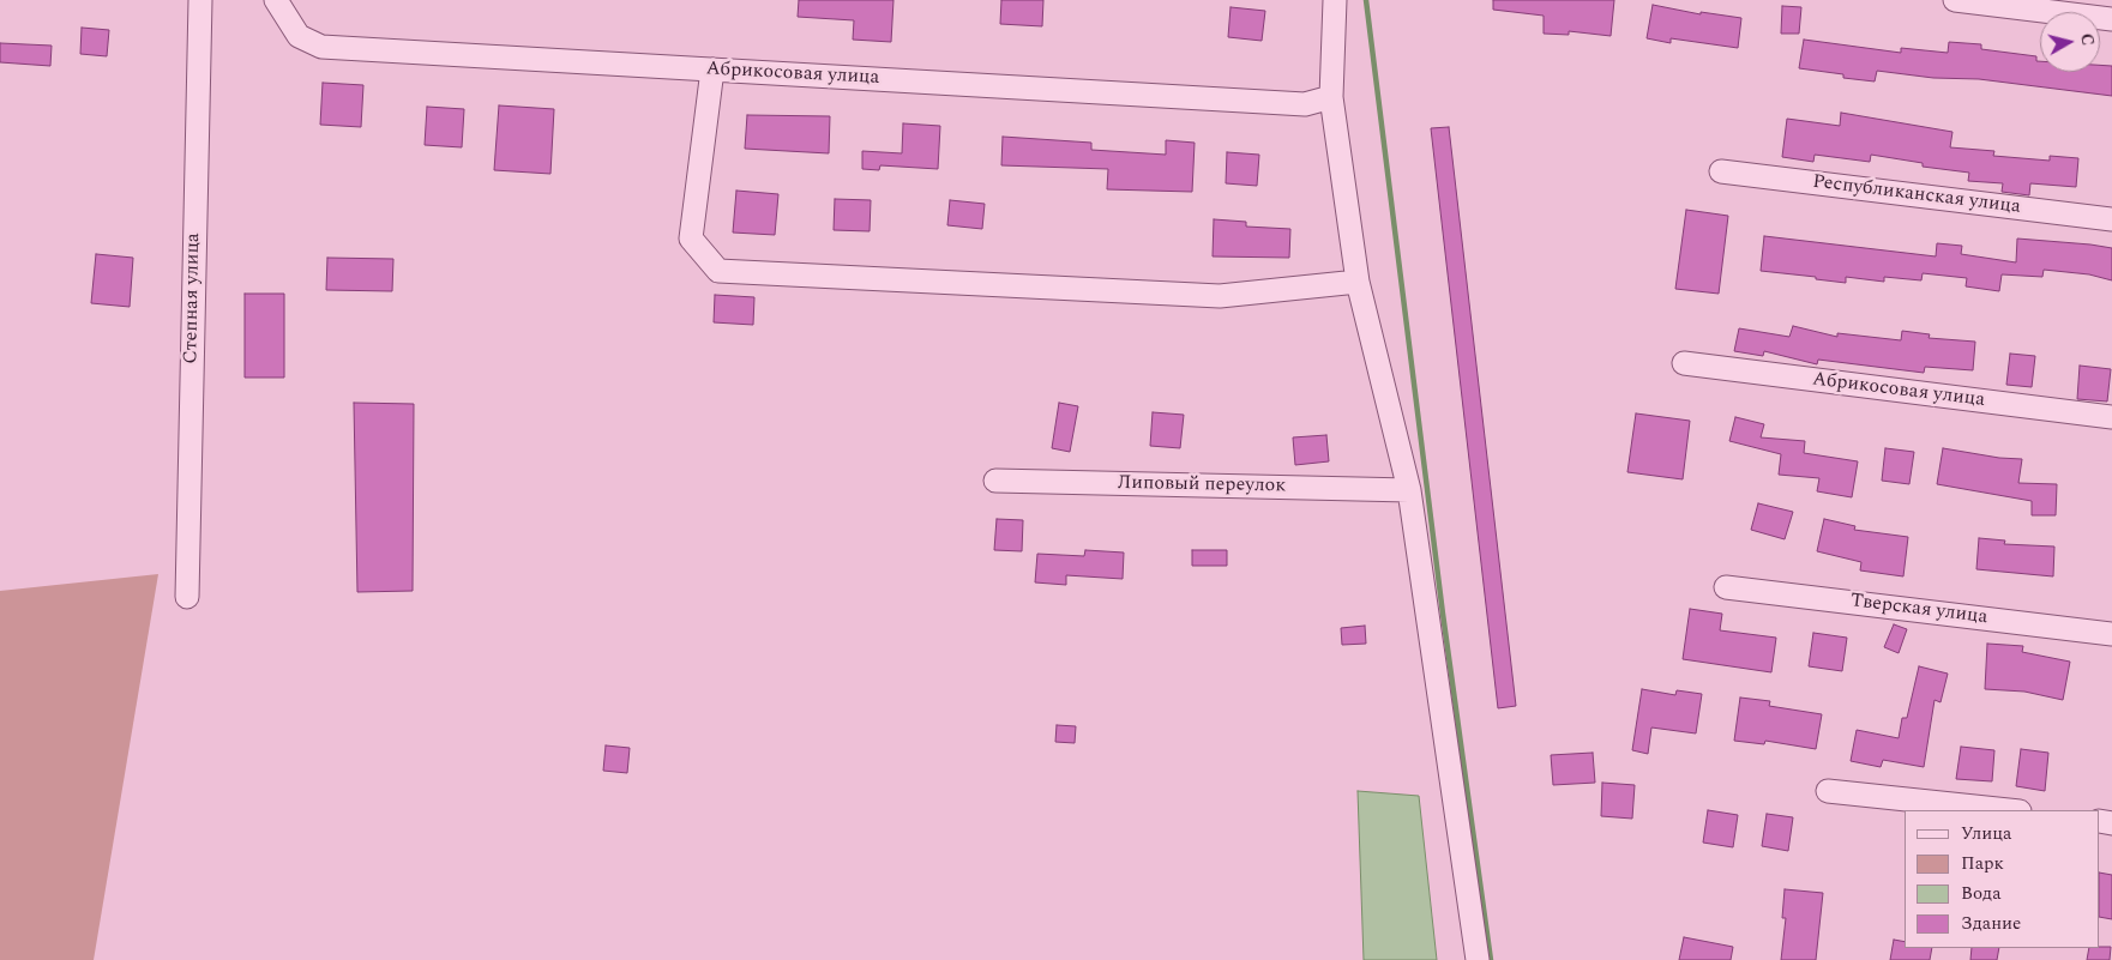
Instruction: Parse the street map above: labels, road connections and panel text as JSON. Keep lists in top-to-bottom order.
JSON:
{
  "streets": {
    "street": [
      "Абрикосовая улица",
      "Республиканская улица",
      "Степная улица",
      "Липовый переулок",
      "Тверская улица"
    ]
  },
  "legend": [
    "Улица",
    "Парк",
    "Вода",
    "Здание"
  ],
  "north": "right"
}
